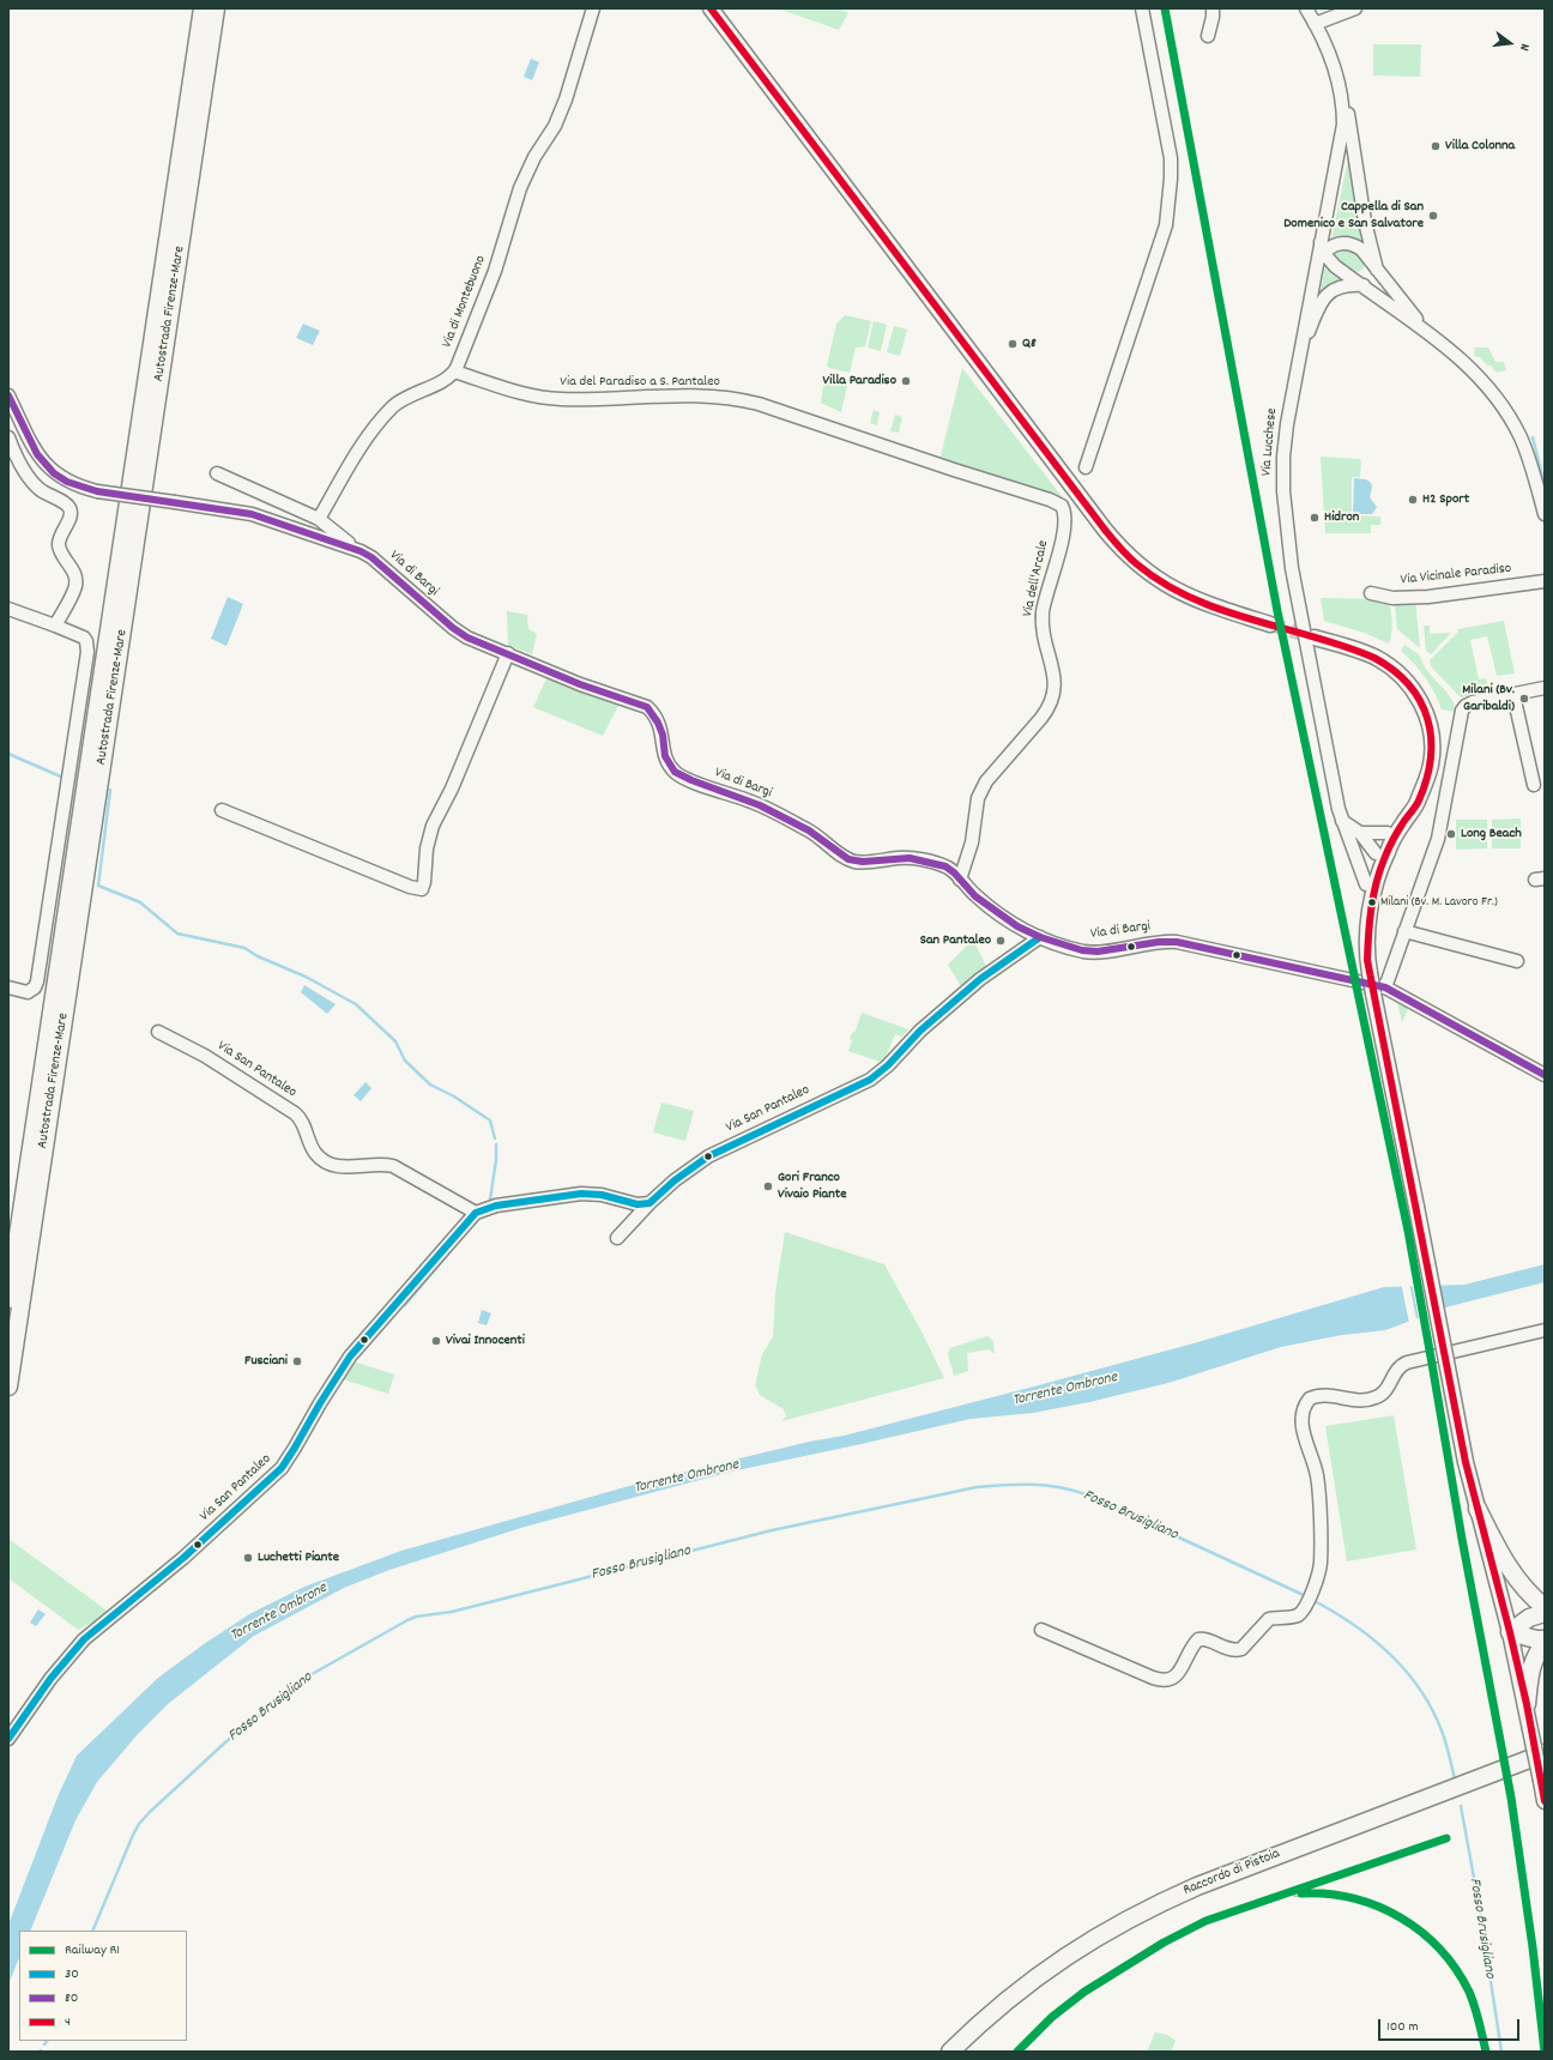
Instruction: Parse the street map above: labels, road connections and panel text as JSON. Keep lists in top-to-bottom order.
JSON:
{
  "streets": {
    "highway": ["Autostrada Firenze-Mare", "Raccordo di Pistoia"],
    "street": [
      "Via di Montebuono",
      "Via del Paradiso a S. Pantaleo",
      "Via Lucchese",
      "Via di Bargi",
      "Via Vicinale Paradiso",
      "Via dell'Arcale",
      "Via San Pantaleo"
    ]
  },
  "crossings": [
    ["Via di Montebuono", "Via del Paradiso a S. Pantaleo"],
    ["Via del Paradiso a S. Pantaleo", "Via dell'Arcale"],
    ["Via di Bargi", "Via dell'Arcale"],
    ["Via di Bargi", "Via San Pantaleo"]
  ],
  "water": ["Torrente Ombrone", "Fosso Brusigliano"],
  "places": [
    "Villa Colonna",
    "Cappella di San Domenico e San Salvatore",
    "Q8",
    "Villa Paradiso",
    "H2 Sport",
    "Hidron",
    "Milani (Bv. Garibaldi)",
    "Long Beach",
    "Milani (Bv. M. Lavoro Fr.)",
    "San Pantaleo",
    "Gori Franco Vivaio Piante",
    "Vivai Innocenti",
    "Fusciani",
    "Luchetti Piante"
  ],
  "lines": [
    "rail line R1",
    "transit line 4",
    "transit line 80",
    "transit line 30"
  ],
  "legend": [
    "Railway R1",
    "30",
    "80",
    "4"
  ],
  "scale_bar": "100 m",
  "north": "right"
}
